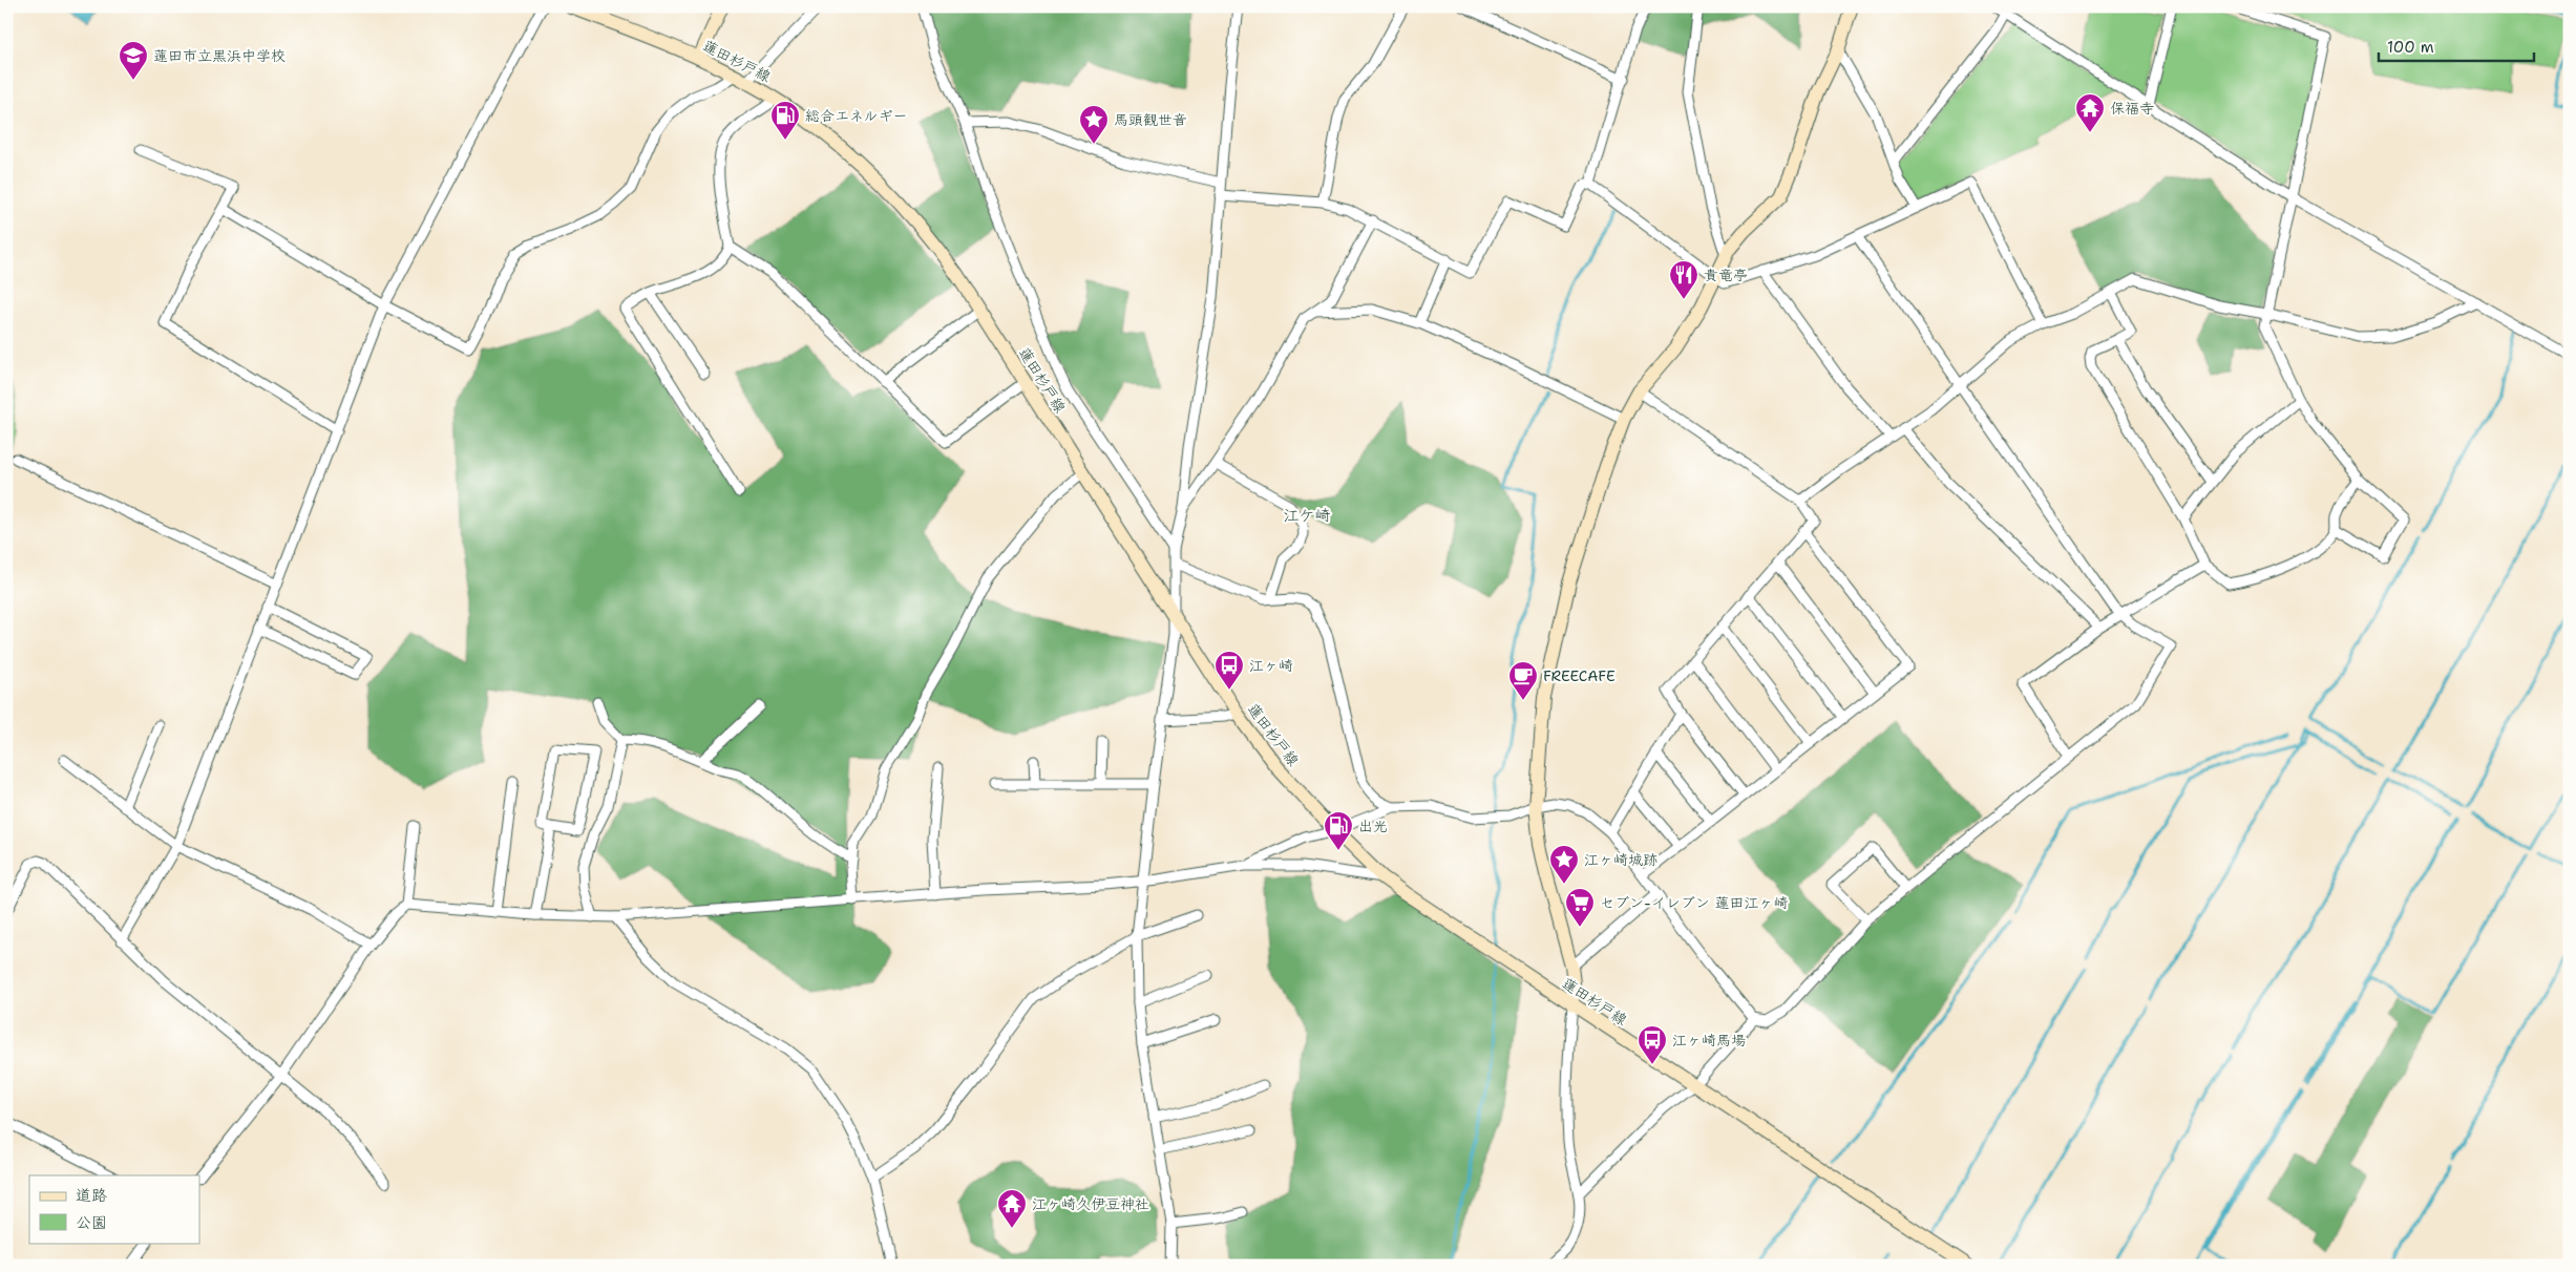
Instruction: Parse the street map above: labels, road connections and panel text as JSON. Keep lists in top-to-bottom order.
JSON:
{
  "streets": {
    "main road": ["蓮田杉戸線"]
  },
  "districts": ["江ケ崎"],
  "places": {
    "school or university": ["蓮田市立黒浜中学校"],
    "temple": ["保福寺", "江ヶ崎久伊豆神社"],
    "fuel station": ["総合エネルギー", "出光"],
    "place": ["馬頭観世音", "江ヶ崎城跡"],
    "restaurant": ["貴竜亭"],
    "bus stop": ["江ヶ崎", "江ヶ崎馬場"],
    "cafe": ["FREECAFE"],
    "supermarket": ["セブン-イレブン 蓮田江ヶ崎"]
  },
  "legend": ["道路", "公園"],
  "scale_bar": "100 m"
}
